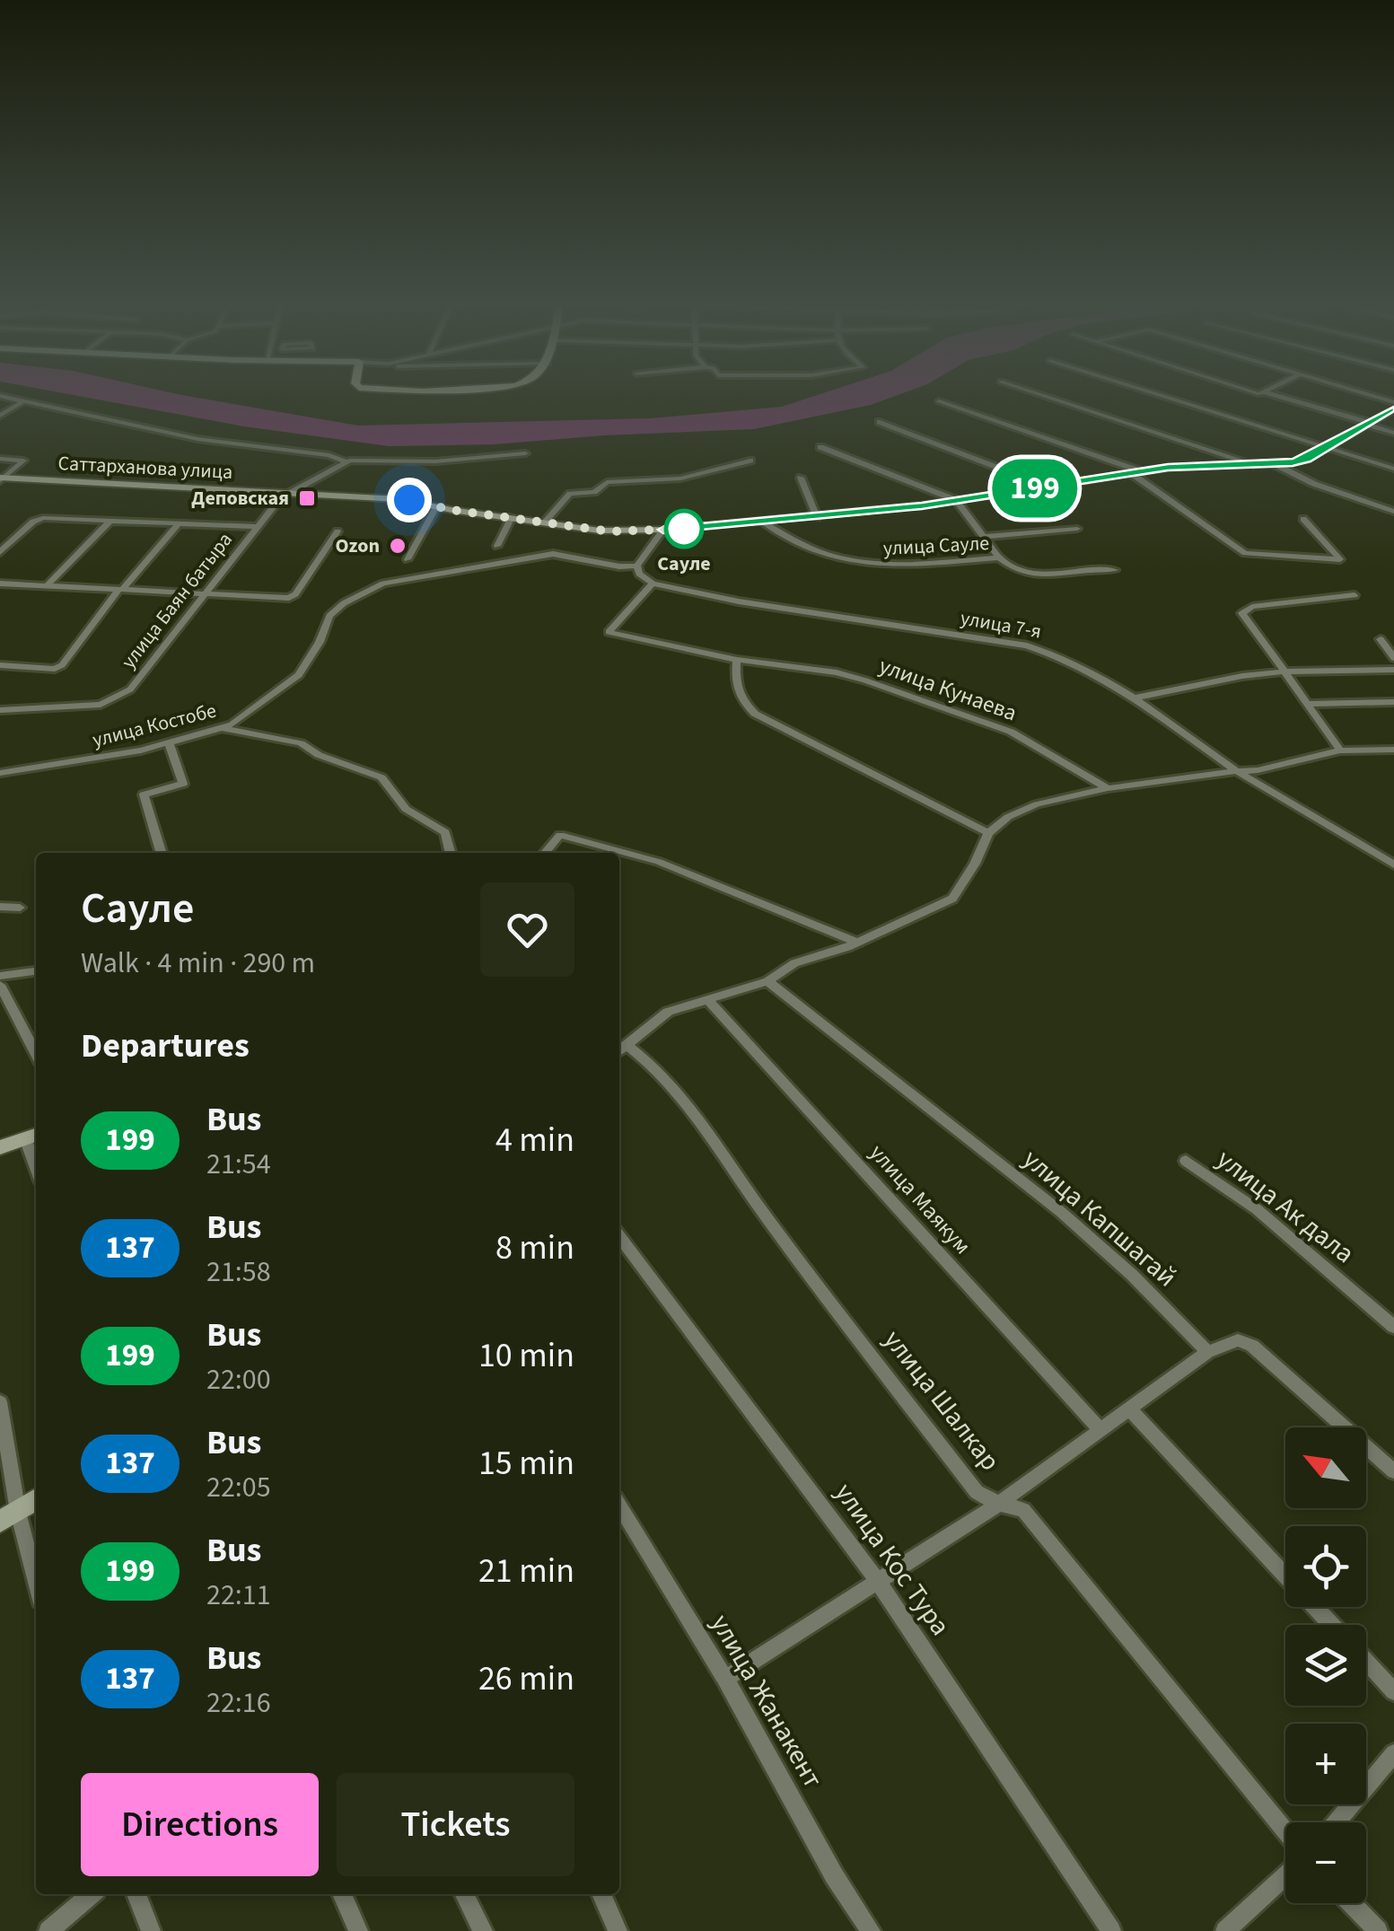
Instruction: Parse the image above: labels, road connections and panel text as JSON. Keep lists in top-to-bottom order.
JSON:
{
  "streets": {
    "street": [
      "Саттарханова улица",
      "улица Сауле",
      "улица Баян батыра",
      "улица 7-я",
      "улица Кунаева",
      "улица Костобе",
      "улица Маякум",
      "улица Ак дала",
      "улица Капшагай",
      "улица Шалкар",
      "улица Кос Тура",
      "улица Жанакент"
    ]
  },
  "crossings": [
    ["Саттарханова улица", "улица Сауле"],
    ["Саттарханова улица", "улица Баян батыра"],
    ["улица 7-я", "улица Кунаева"]
  ],
  "places": {
    "transit": ["Деповская"],
    "other": ["Сауле", "Ozon"]
  },
  "lines": ["bus line 199"],
  "north": "top left",
  "page": {
    "on_map": "199",
    "heading": [
      ["Сауле", "Walk · 4 min · 290 m"],
      "Departures"
    ],
    "list": [
      {
        "mark": "199",
        "name": "Bus",
        "note": "21:54",
        "value": "4 min"
      },
      {
        "mark": "137",
        "name": "Bus",
        "note": "21:58",
        "value": "8 min"
      },
      {
        "mark": "199",
        "name": "Bus",
        "note": "22:00",
        "value": "10 min"
      },
      {
        "mark": "137",
        "name": "Bus",
        "note": "22:05",
        "value": "15 min"
      },
      {
        "mark": "199",
        "name": "Bus",
        "note": "22:11",
        "value": "21 min"
      },
      {
        "mark": "137",
        "name": "Bus",
        "note": "22:16",
        "value": "26 min"
      }
    ],
    "map_buttons": ["+", "−"],
    "buttons": ["Directions", "Tickets"]
  }
}
